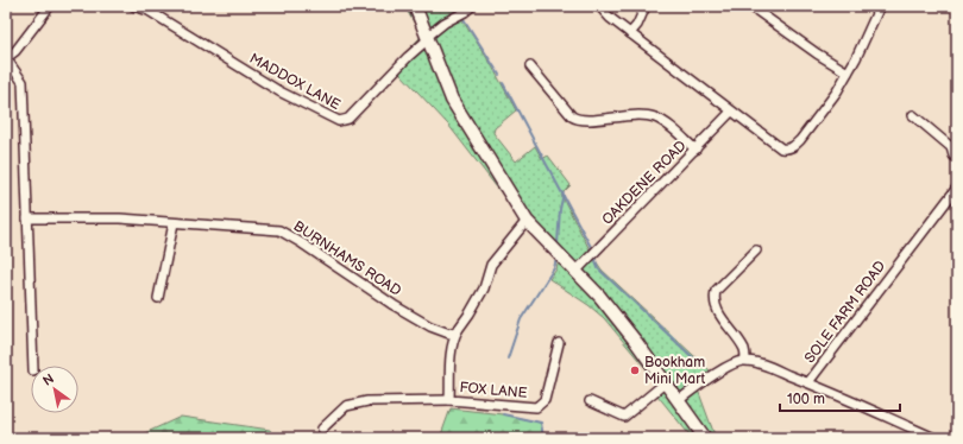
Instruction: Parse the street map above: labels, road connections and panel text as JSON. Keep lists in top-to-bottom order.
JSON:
{
  "streets": {
    "street": [
      "MADDOX LANE",
      "OAKDENE ROAD",
      "BURNHAMS ROAD",
      "SOLE FARM ROAD",
      "FOX LANE"
    ]
  },
  "crossings": [
    ["BURNHAMS ROAD", "FOX LANE"]
  ],
  "places": ["Bookham Mini Mart"],
  "scale_bar": "100 m",
  "north": "top left"
}
